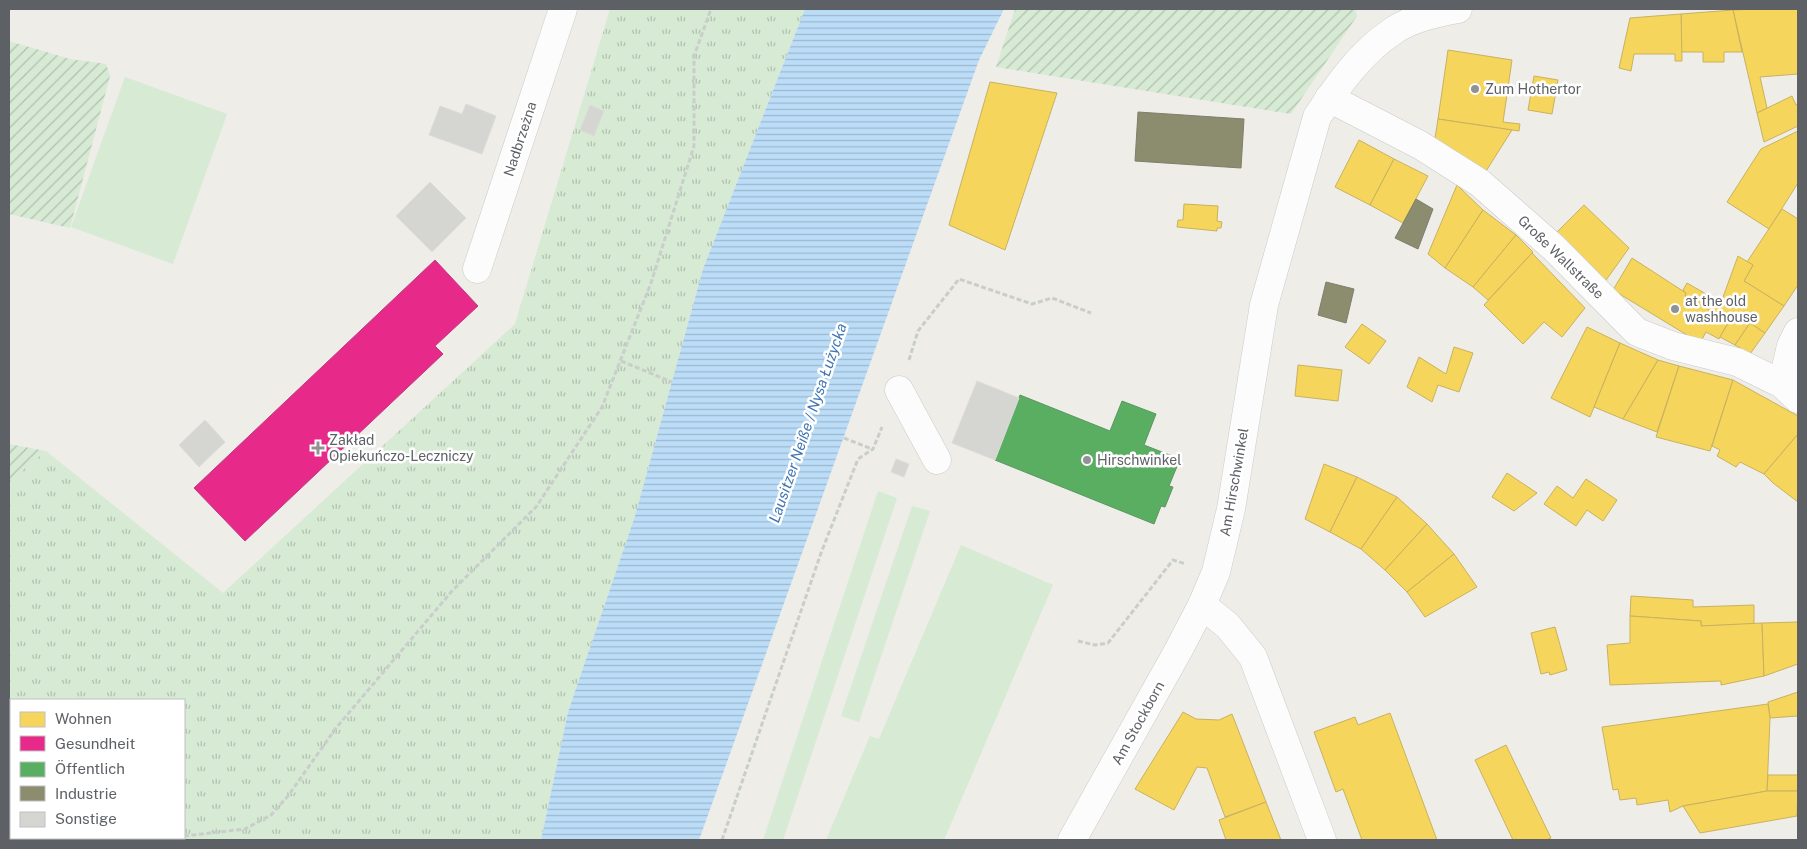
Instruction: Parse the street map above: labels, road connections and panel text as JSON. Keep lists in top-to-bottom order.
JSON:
{
  "streets": {
    "street": [
      "Nadbrzeżna",
      "Große Wallstraße",
      "Am Hirschwinkel",
      "Am Stockborn"
    ]
  },
  "crossings": [
    ["Große Wallstraße", "Am Hirschwinkel"],
    ["Am Hirschwinkel", "Am Stockborn"]
  ],
  "water": ["Lausitzer Neiße / Nysa Łużycka"],
  "places": {
    "other": ["Zum Hothertor", "at the old washhouse", "Hirschwinkel"],
    "health": ["Zakład Opiekuńczo-Leczniczy"]
  },
  "legend": [
    "Wohnen",
    "Gesundheit",
    "Öffentlich",
    "Industrie",
    "Sonstige"
  ]
}
